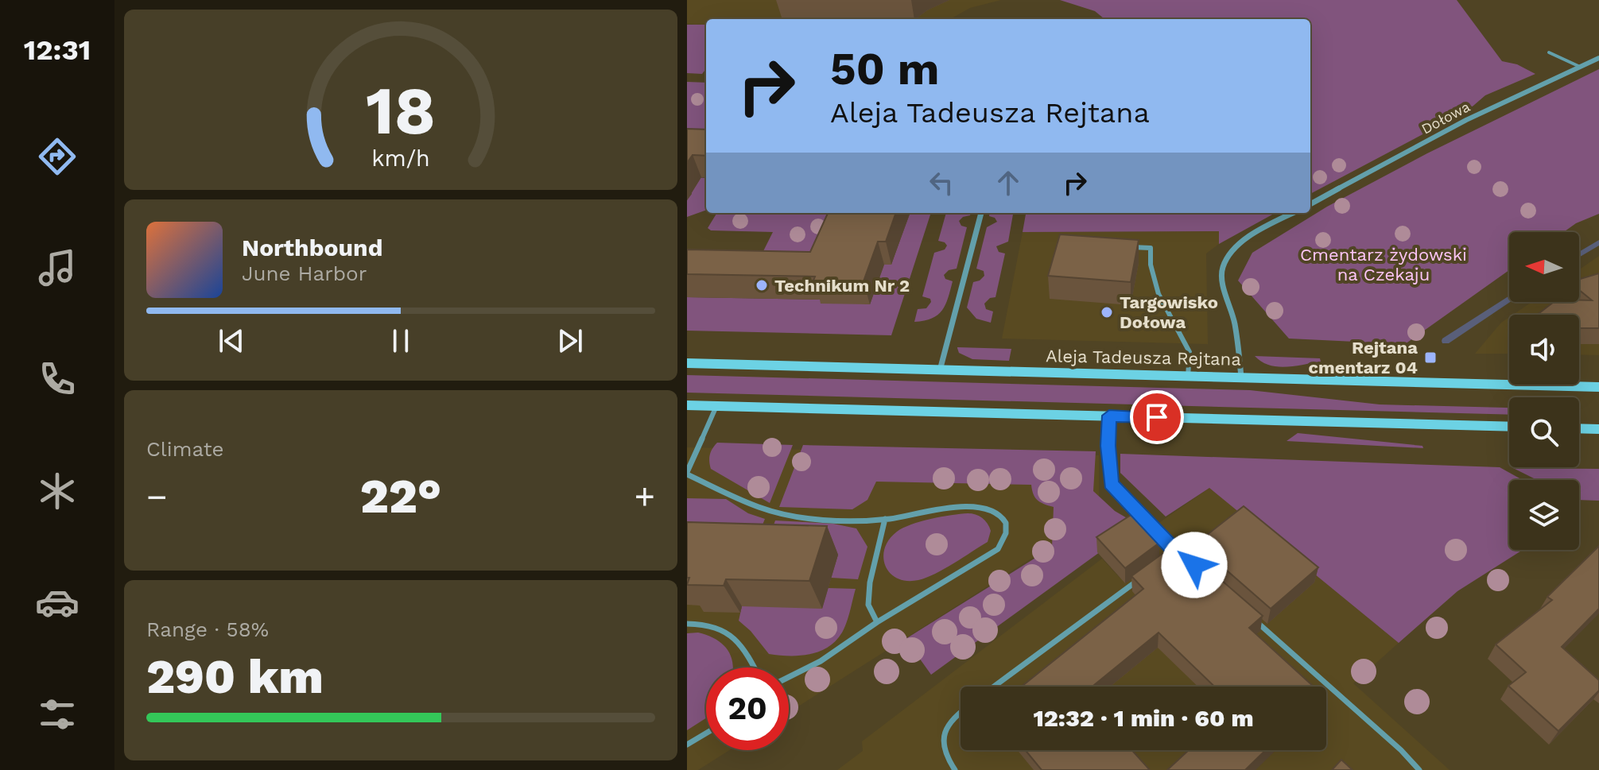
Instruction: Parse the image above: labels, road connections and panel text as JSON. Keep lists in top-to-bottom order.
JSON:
{
  "streets": {
    "main road": ["Aleja Tadeusza Rejtana"],
    "street": ["Dołowa"]
  },
  "parks": ["Cmentarz żydowski na Czekaju"],
  "places": {
    "other": ["Technikum Nr 2", "Targowisko Dołowa"],
    "transit": ["Rejtana cmentarz 04"]
  },
  "north": "left",
  "page": {
    "tabs": "12:31",
    "turn": ["50 m", "Aleja Tadeusza Rejtana"],
    "song": ["Northbound", "June Harbor"],
    "tile": [
      "Climate",
      ["Range · 58%", "290 km"]
    ],
    "heat": ["−", "22°", "+"],
    "limit": "20",
    "trip": "12:32 · 1 min · 60 m",
    "gauge": ["18", "km/h"]
  }
}
